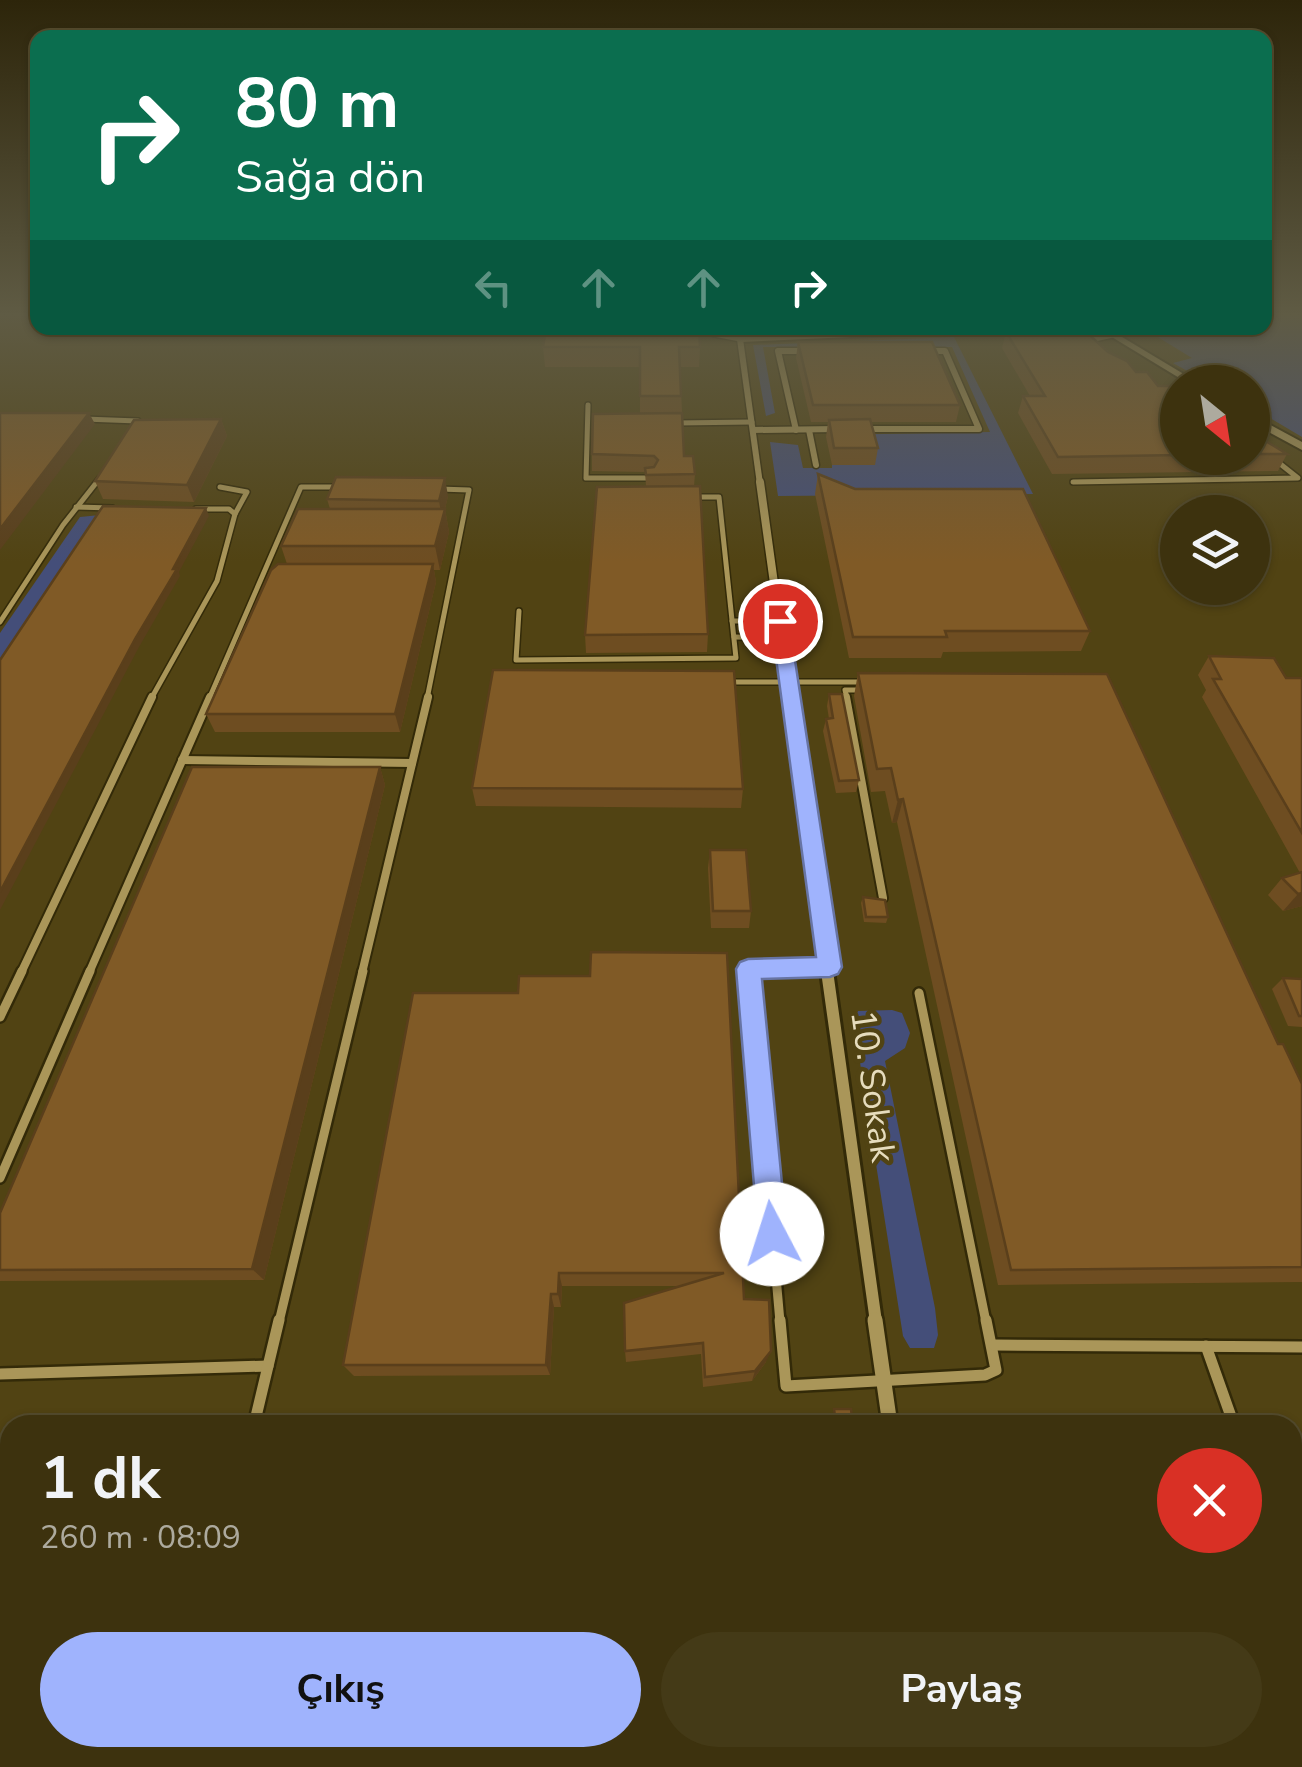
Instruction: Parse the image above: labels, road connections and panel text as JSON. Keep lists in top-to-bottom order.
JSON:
{
  "streets": {
    "street": ["10. Sokak"]
  },
  "north": "bottom right",
  "page": {
    "turn": ["80 m", "Sağa dön"],
    "heading": ["1 dk", "260 m · 08:09"],
    "buttons": ["Çıkış", "Paylaş"]
  }
}
